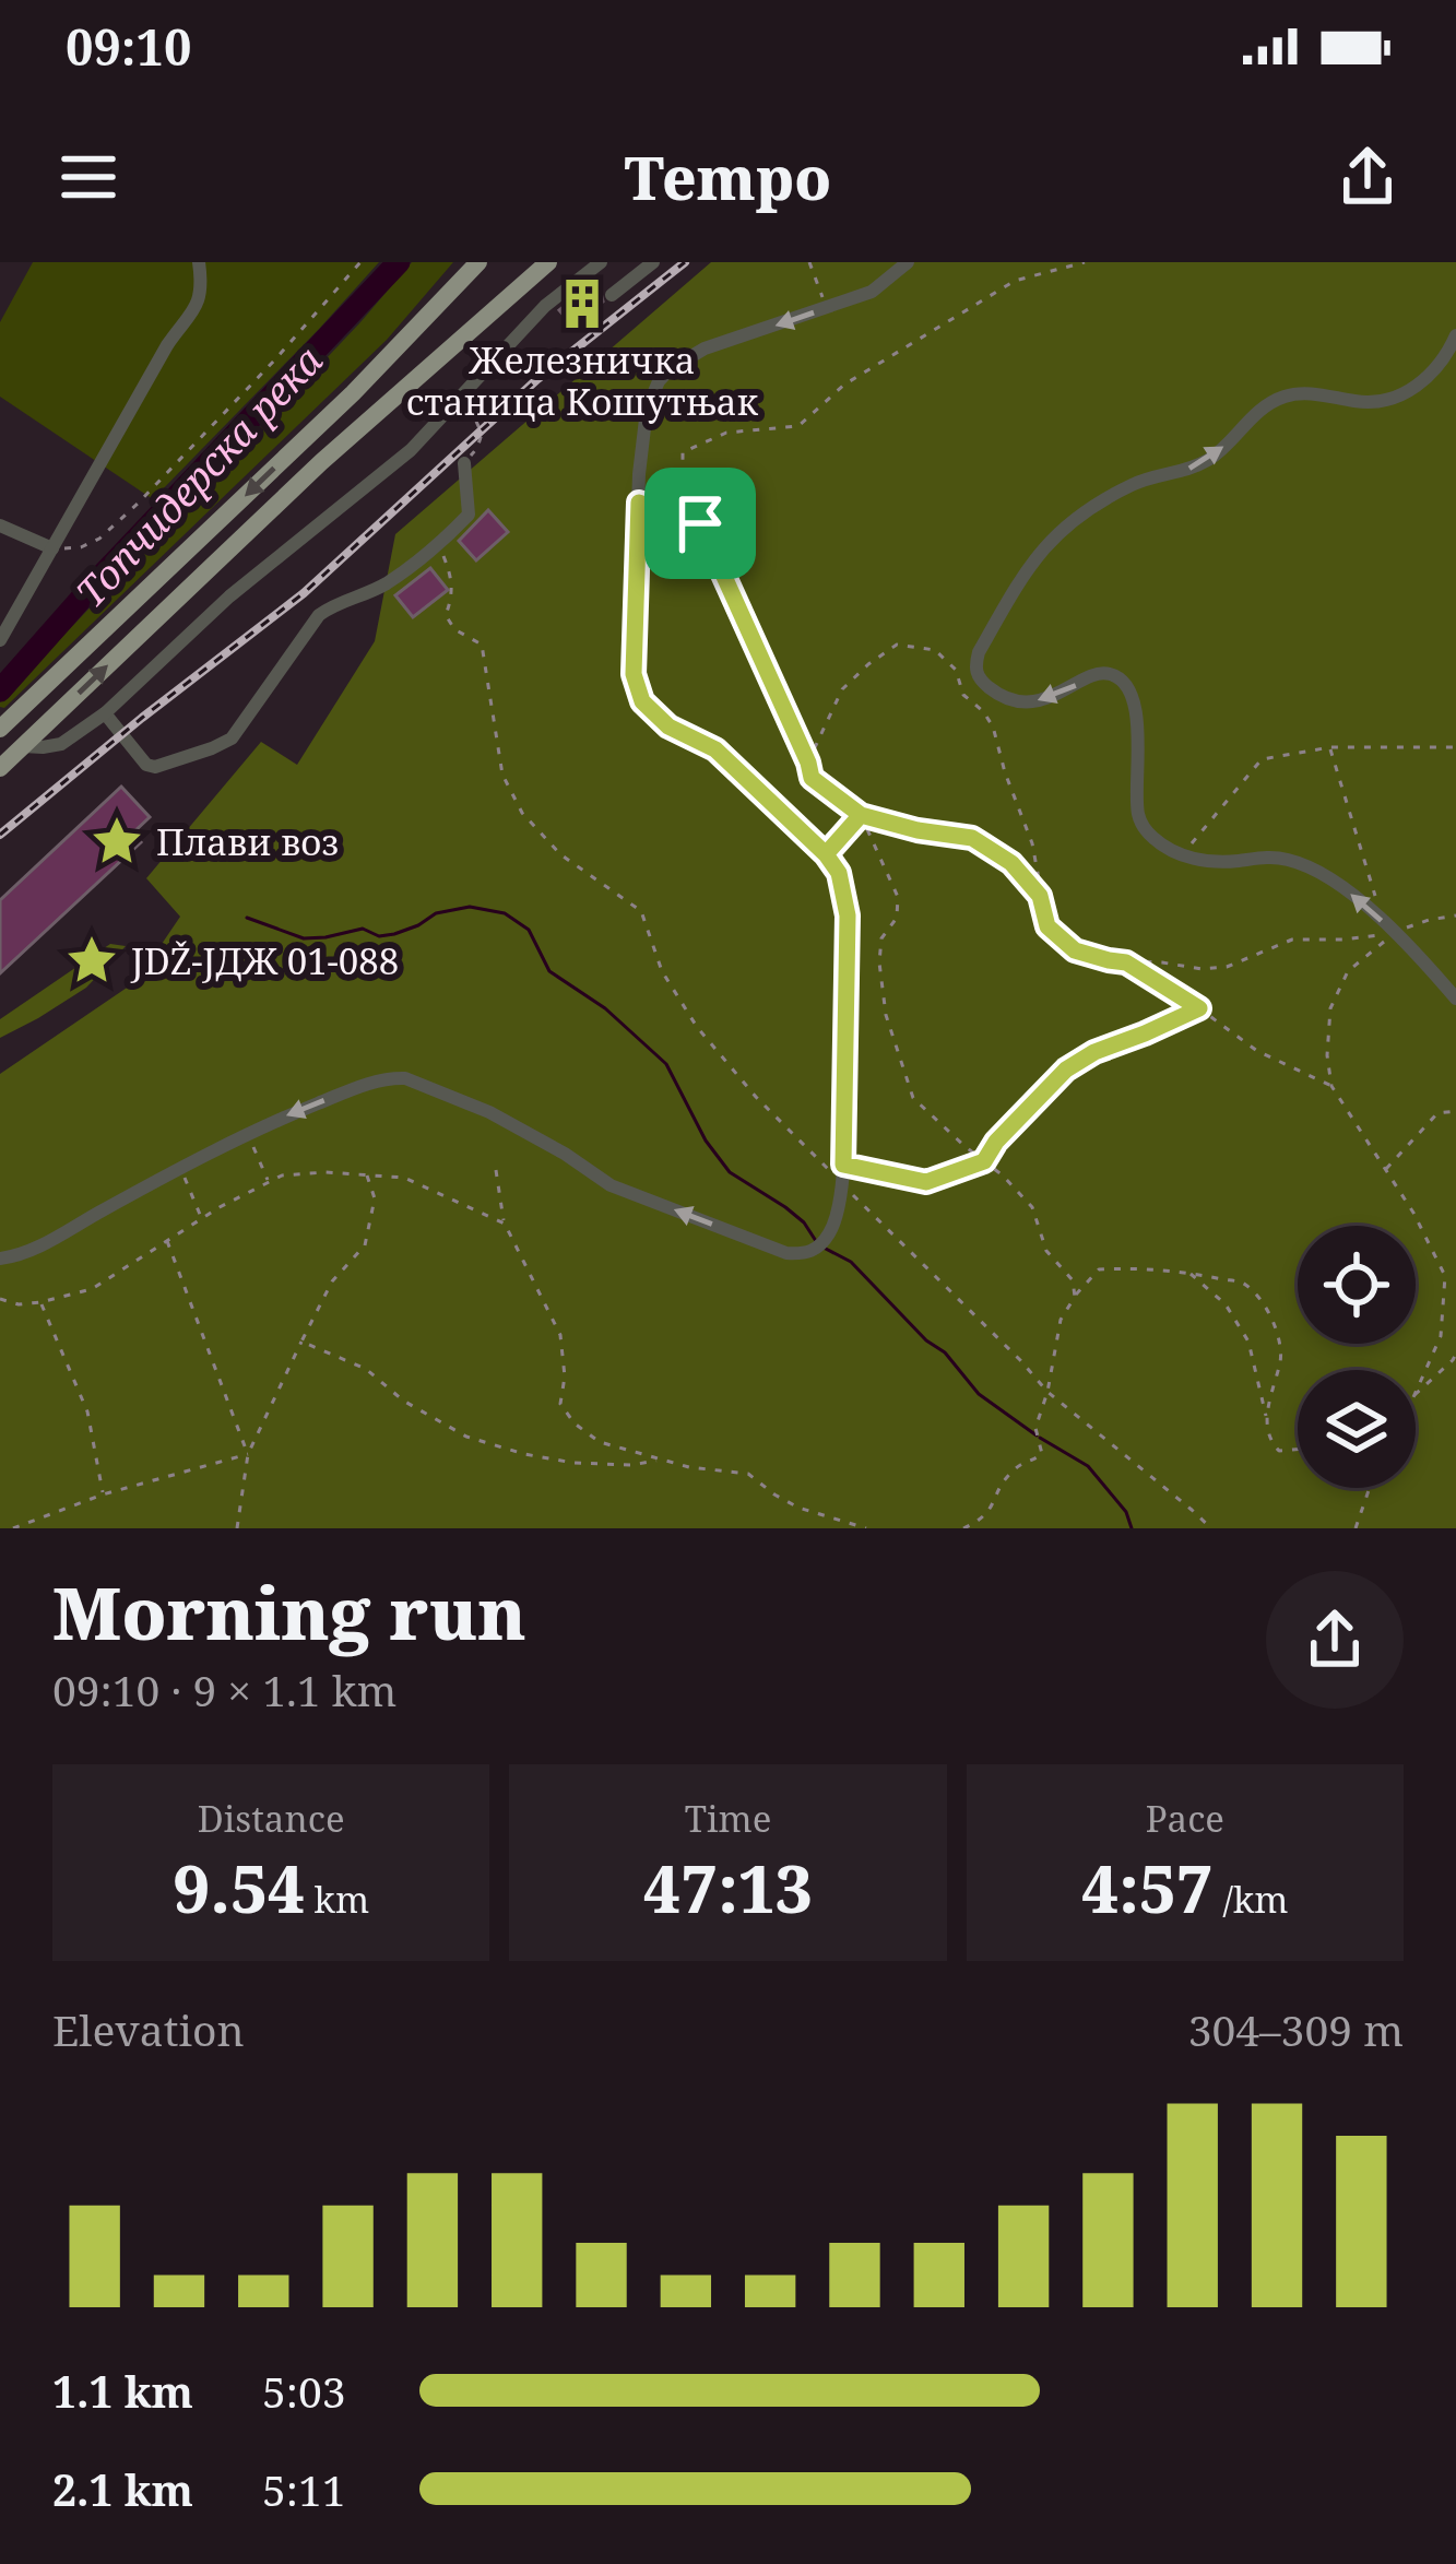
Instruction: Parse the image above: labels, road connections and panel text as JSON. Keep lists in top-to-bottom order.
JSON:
{
  "water": ["Топчидерска река"],
  "places": {
    "building": ["Железничка станица Кошутњак"],
    "place": ["Плави воз", "JDŽ-JДЖ 01-088"]
  },
  "page": {
    "status": "09:10",
    "header": "Tempo",
    "heading": ["Morning run", "09:10 · 9 × 1.1 km"],
    "stats": [
      ["Distance", "9.54 km"],
      ["Time", "47:13"],
      ["Pace", "4:57 /km"]
    ],
    "chart": ["Elevation", "304–309 m"],
    "list": [
      {
        "name": "1.1 km",
        "note": "5:03"
      },
      {
        "name": "2.1 km",
        "note": "5:11"
      }
    ]
  }
}
